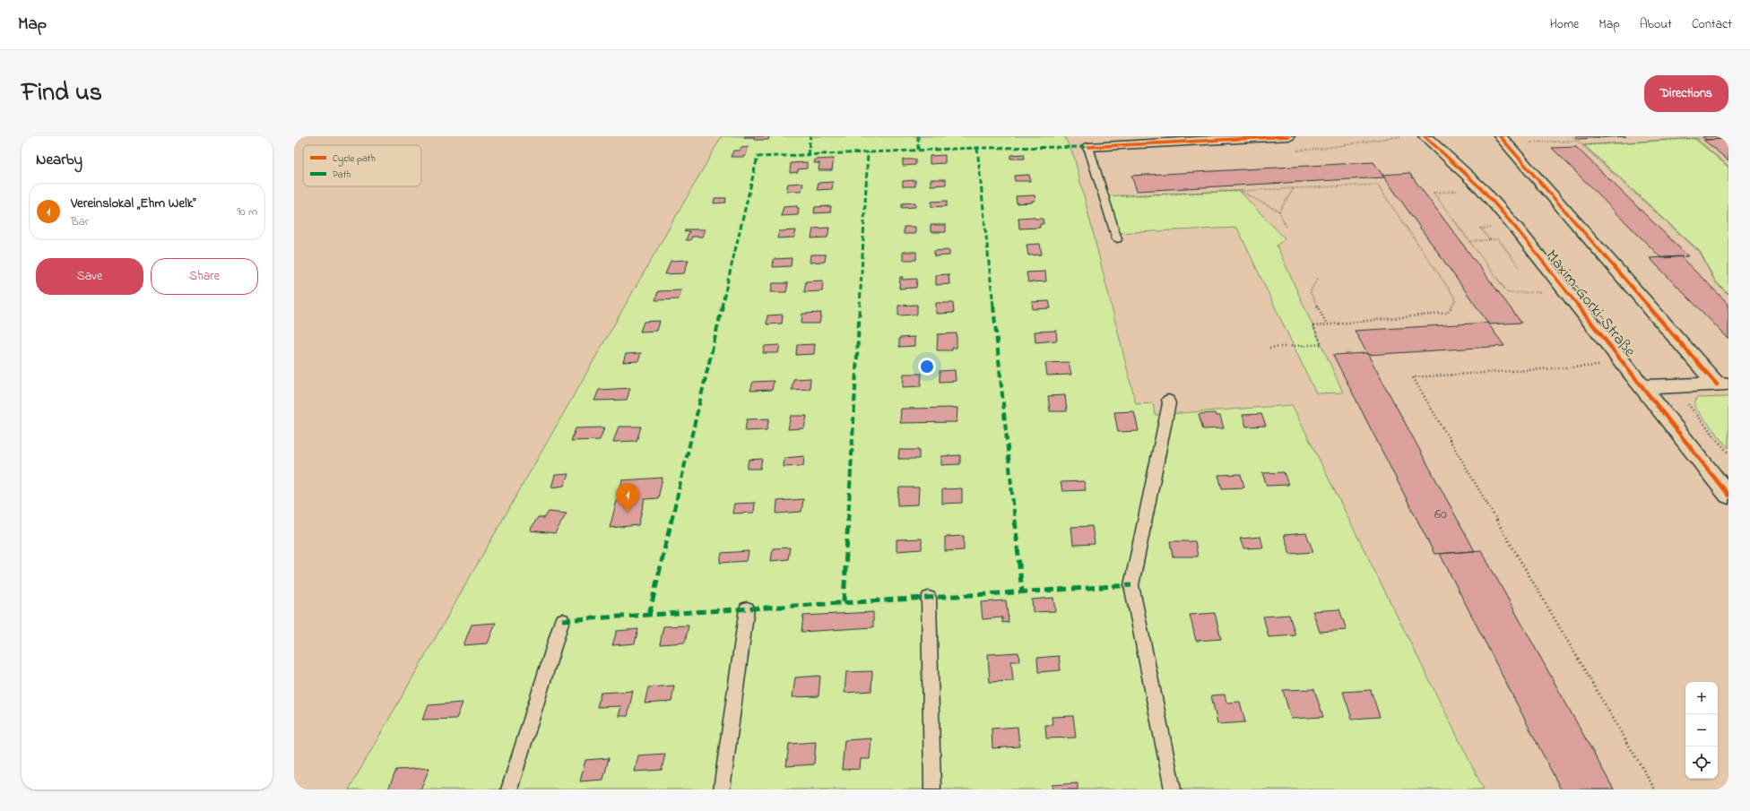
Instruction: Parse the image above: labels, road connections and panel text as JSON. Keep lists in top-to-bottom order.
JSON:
{
  "streets": {
    "street": ["Maxim-Gorki-Straße"]
  },
  "house_numbers": ["60"],
  "legend": ["Cycle path", "Path"],
  "page": {
    "header": "Map",
    "nav": [
      "Home",
      "Map",
      "About",
      "Contact"
    ],
    "title": "Find us",
    "buttons": [
      "Directions",
      ["Save", "Share"]
    ],
    "heading": "Nearby",
    "list": [
      {
        "mark": "1",
        "name": "Vereinslokal „Ehm Welk“",
        "note": "Bar",
        "value": "90 m"
      }
    ],
    "pins": "1",
    "map_buttons": ["+", "−"]
  }
}
